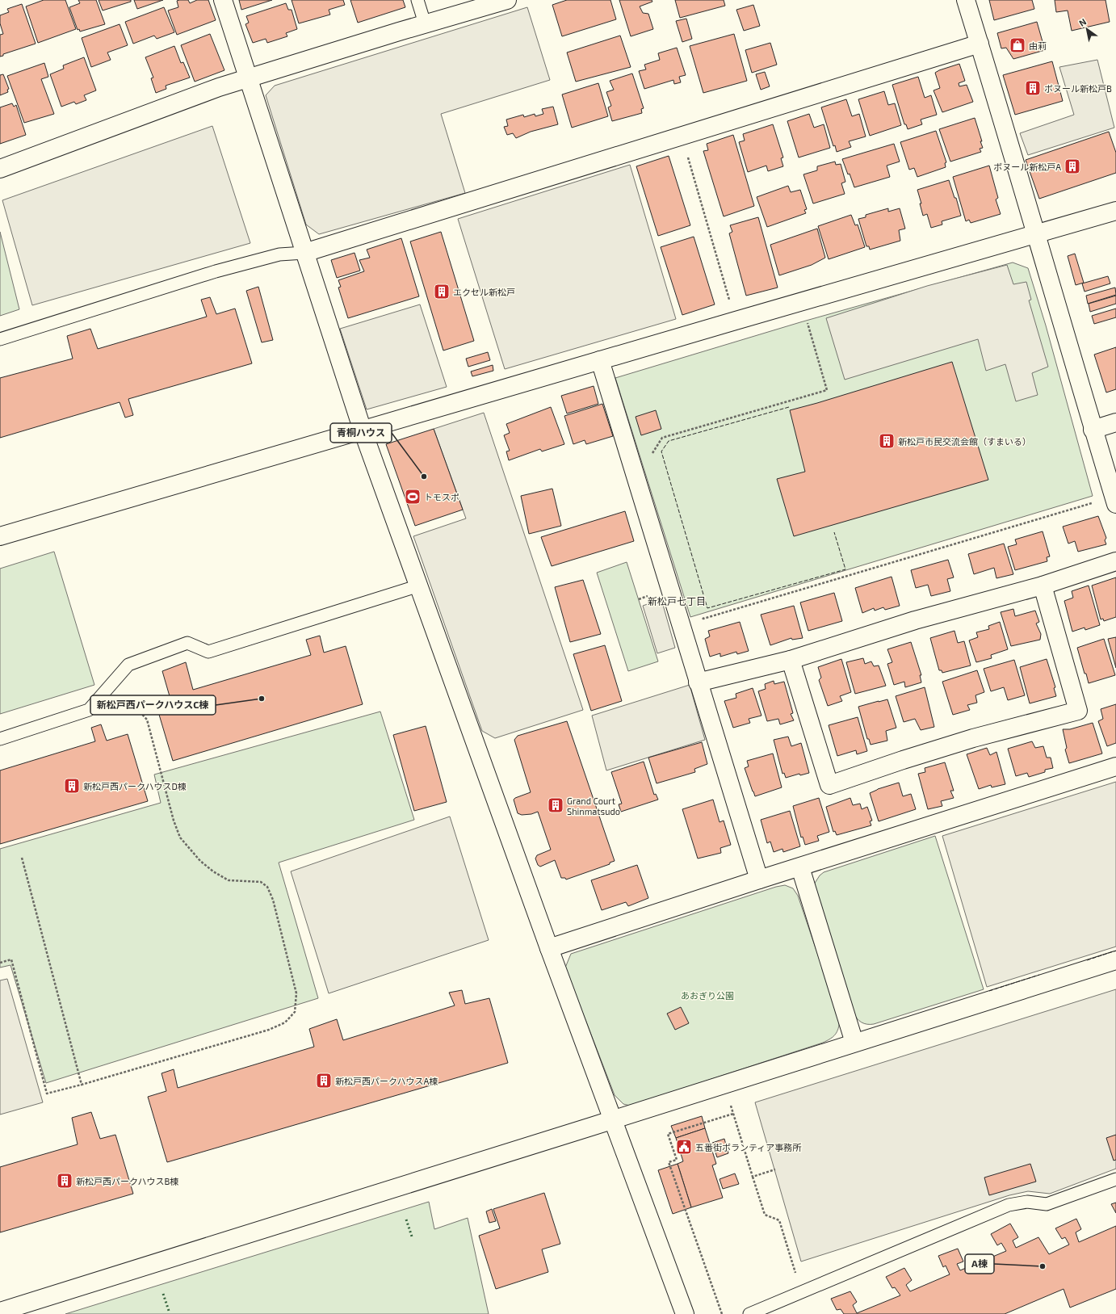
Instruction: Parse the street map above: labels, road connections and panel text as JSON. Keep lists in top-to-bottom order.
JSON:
{
  "districts": ["新松戸七丁目"],
  "parks": ["あおぎり公園"],
  "places": {
    "shop": ["由莉"],
    "building": [
      "ボヌール新松戸B",
      "ボヌール新松戸A",
      "エクセル新松戸",
      "新松戸市民交流会館（すまいる）",
      "新松戸西パークハウスD棟",
      "Grand Court Shinmatsudo",
      "新松戸西パークハウスA棟",
      "新松戸西パークハウスB棟"
    ],
    "other": ["青桐ハウス", "新松戸西パークハウスC棟", "A棟"],
    "sports": ["トモスポ"],
    "public building": ["五番街ボランティア事務所"]
  },
  "north": "top left"
}
